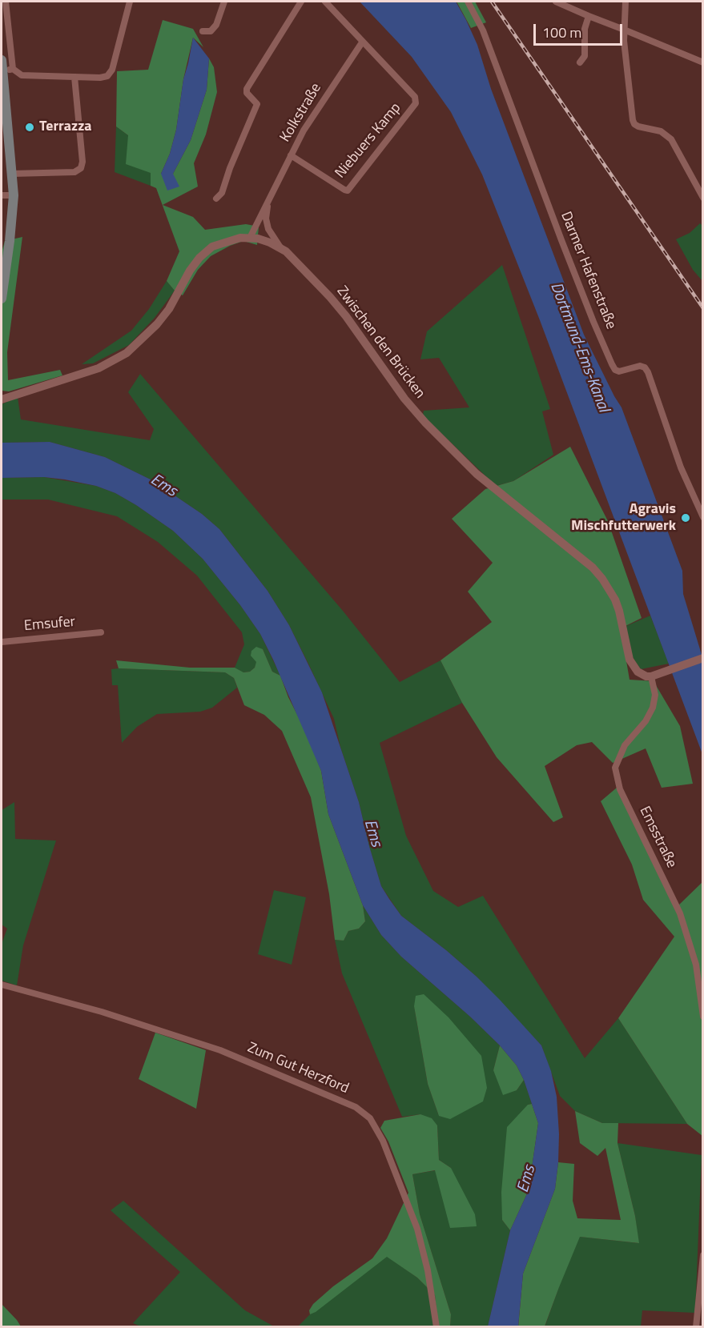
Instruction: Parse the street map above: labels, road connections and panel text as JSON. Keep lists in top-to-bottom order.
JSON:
{
  "streets": {
    "street": [
      "Kolkstraße",
      "Niebuers Kamp",
      "Darmer Hafenstraße",
      "Zwischen den Brücken",
      "Emsufer",
      "Emsstraße",
      "Zum Gut Herzford"
    ]
  },
  "crossings": [
    ["Kolkstraße", "Niebuers Kamp"],
    ["Kolkstraße", "Zwischen den Brücken"],
    ["Zwischen den Brücken", "Emsstraße"]
  ],
  "water": ["Dortmund-Ems-Kanal", "Ems"],
  "places": ["Terrazza", "Agravis Mischfutterwerk"],
  "scale_bar": "100 m"
}
